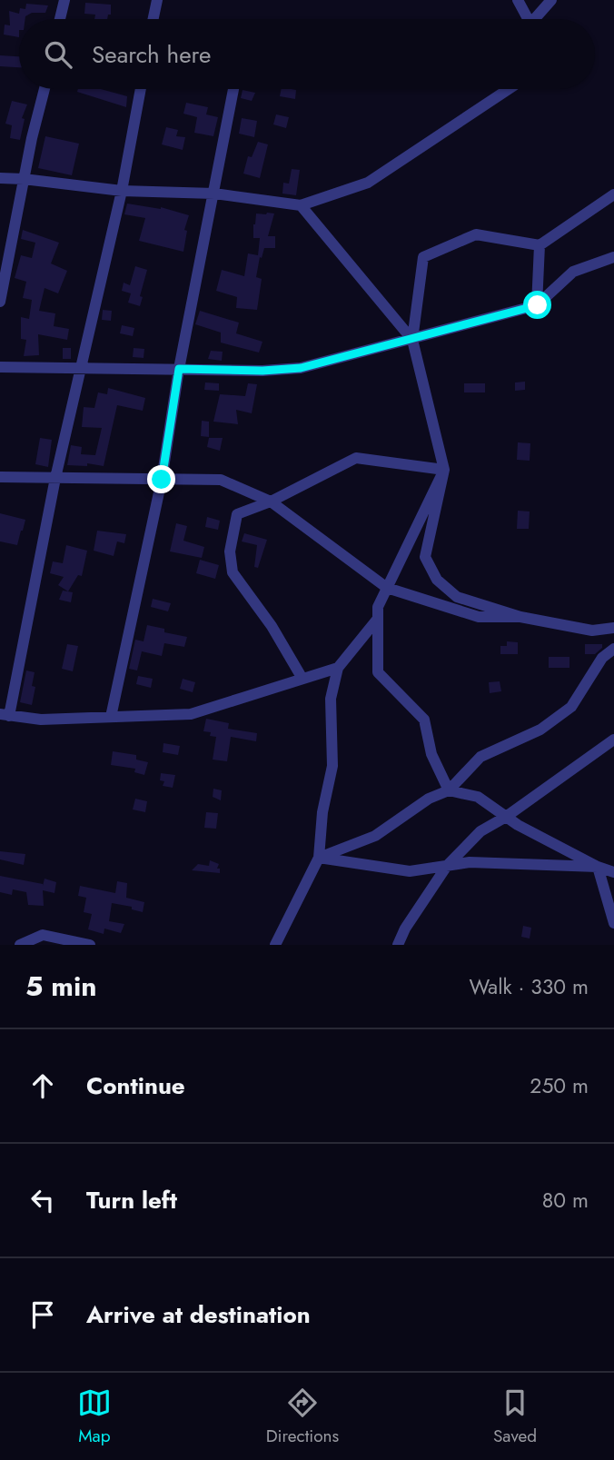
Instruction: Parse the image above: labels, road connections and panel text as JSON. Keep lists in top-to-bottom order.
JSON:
{
  "page": {
    "search": "Search here",
    "heading": ["5 min", "Walk · 330 m"],
    "list": [
      ["Continue", "250 m"],
      ["Turn left", "80 m"],
      "Arrive at destination"
    ],
    "nav": ["Map", "Directions", "Saved"]
  }
}
